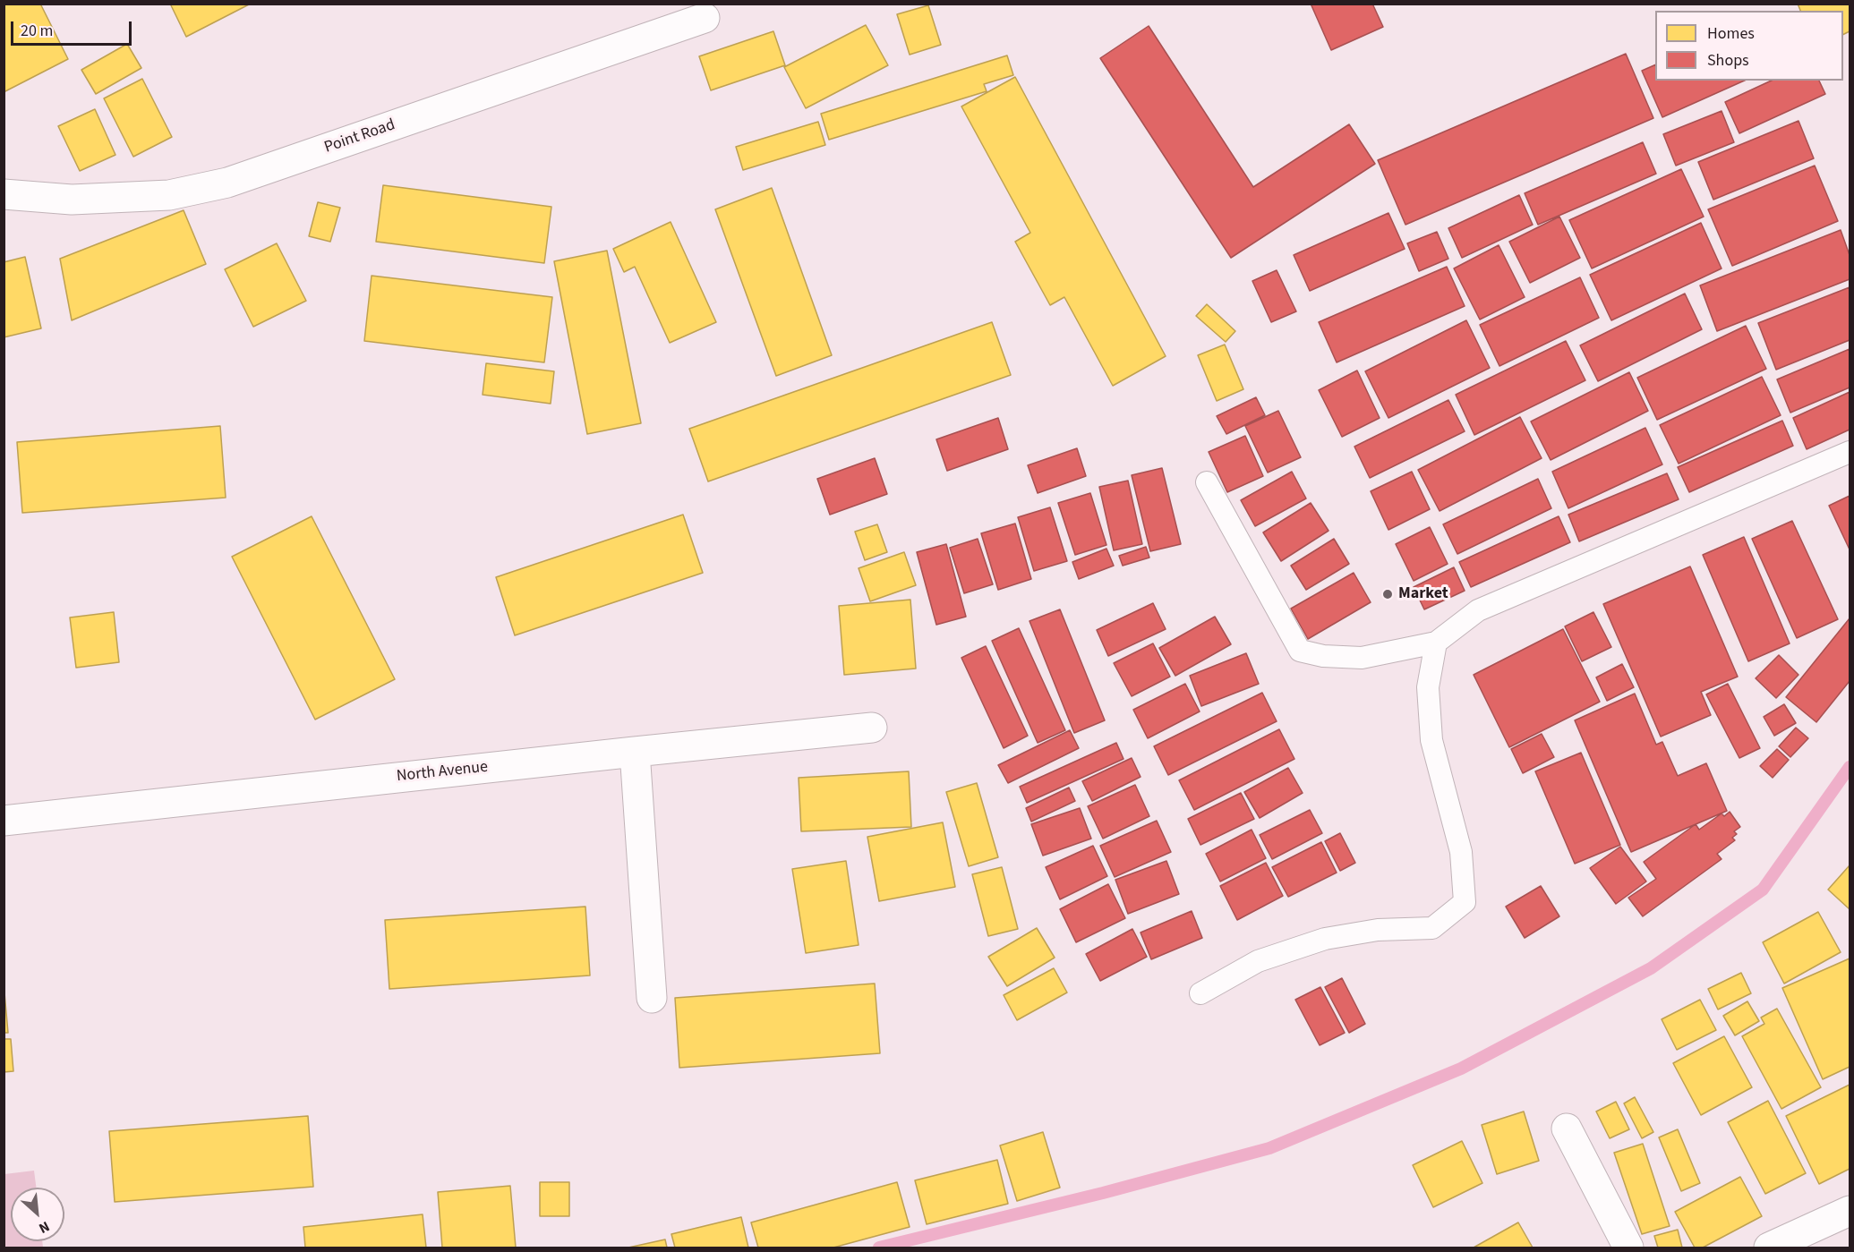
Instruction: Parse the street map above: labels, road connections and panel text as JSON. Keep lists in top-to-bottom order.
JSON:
{
  "streets": {
    "street": ["Point Road", "North Avenue"]
  },
  "places": ["Market"],
  "legend": ["Homes", "Shops"],
  "scale_bar": "20 m",
  "north": "bottom right"
}
